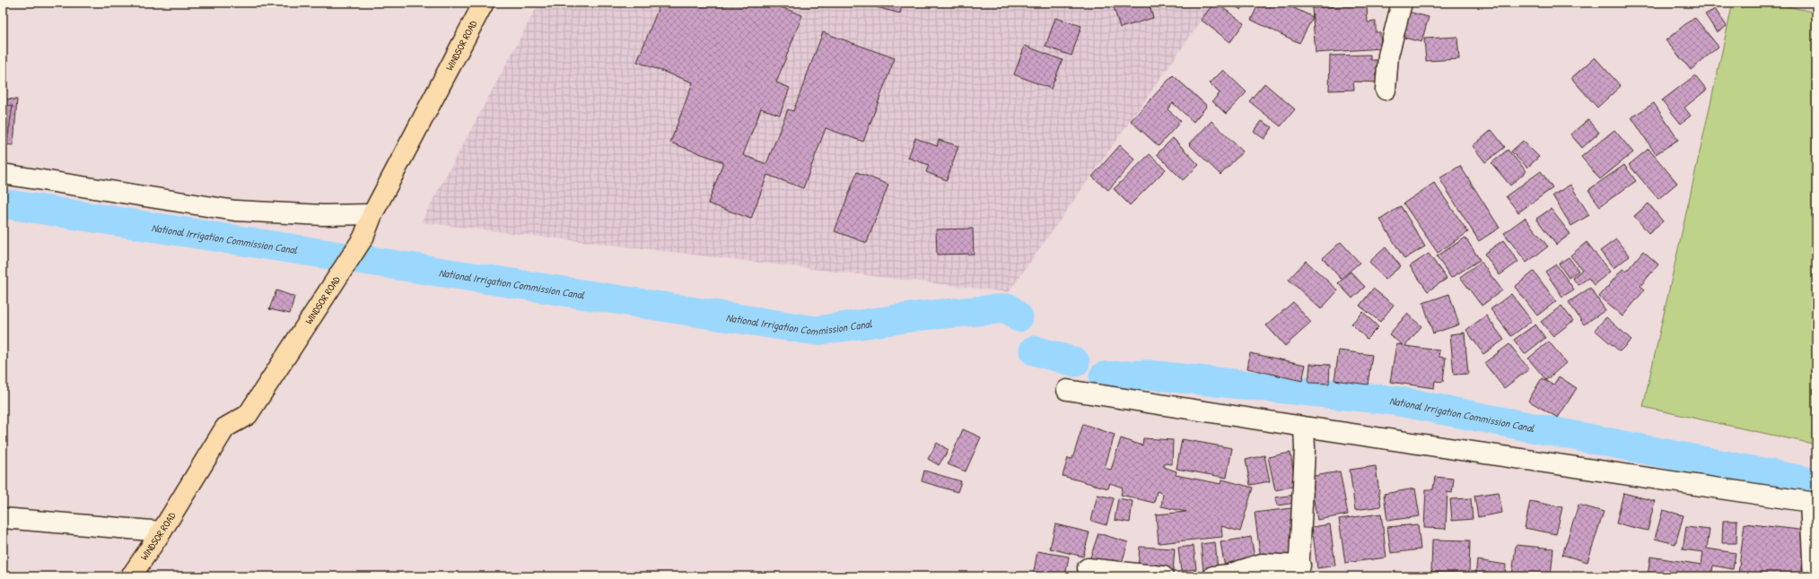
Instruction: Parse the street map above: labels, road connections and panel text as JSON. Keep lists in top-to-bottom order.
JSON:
{
  "streets": {
    "main road": ["WINDSOR ROAD"]
  },
  "water": ["National Irrigation Commission Canal"]
}
